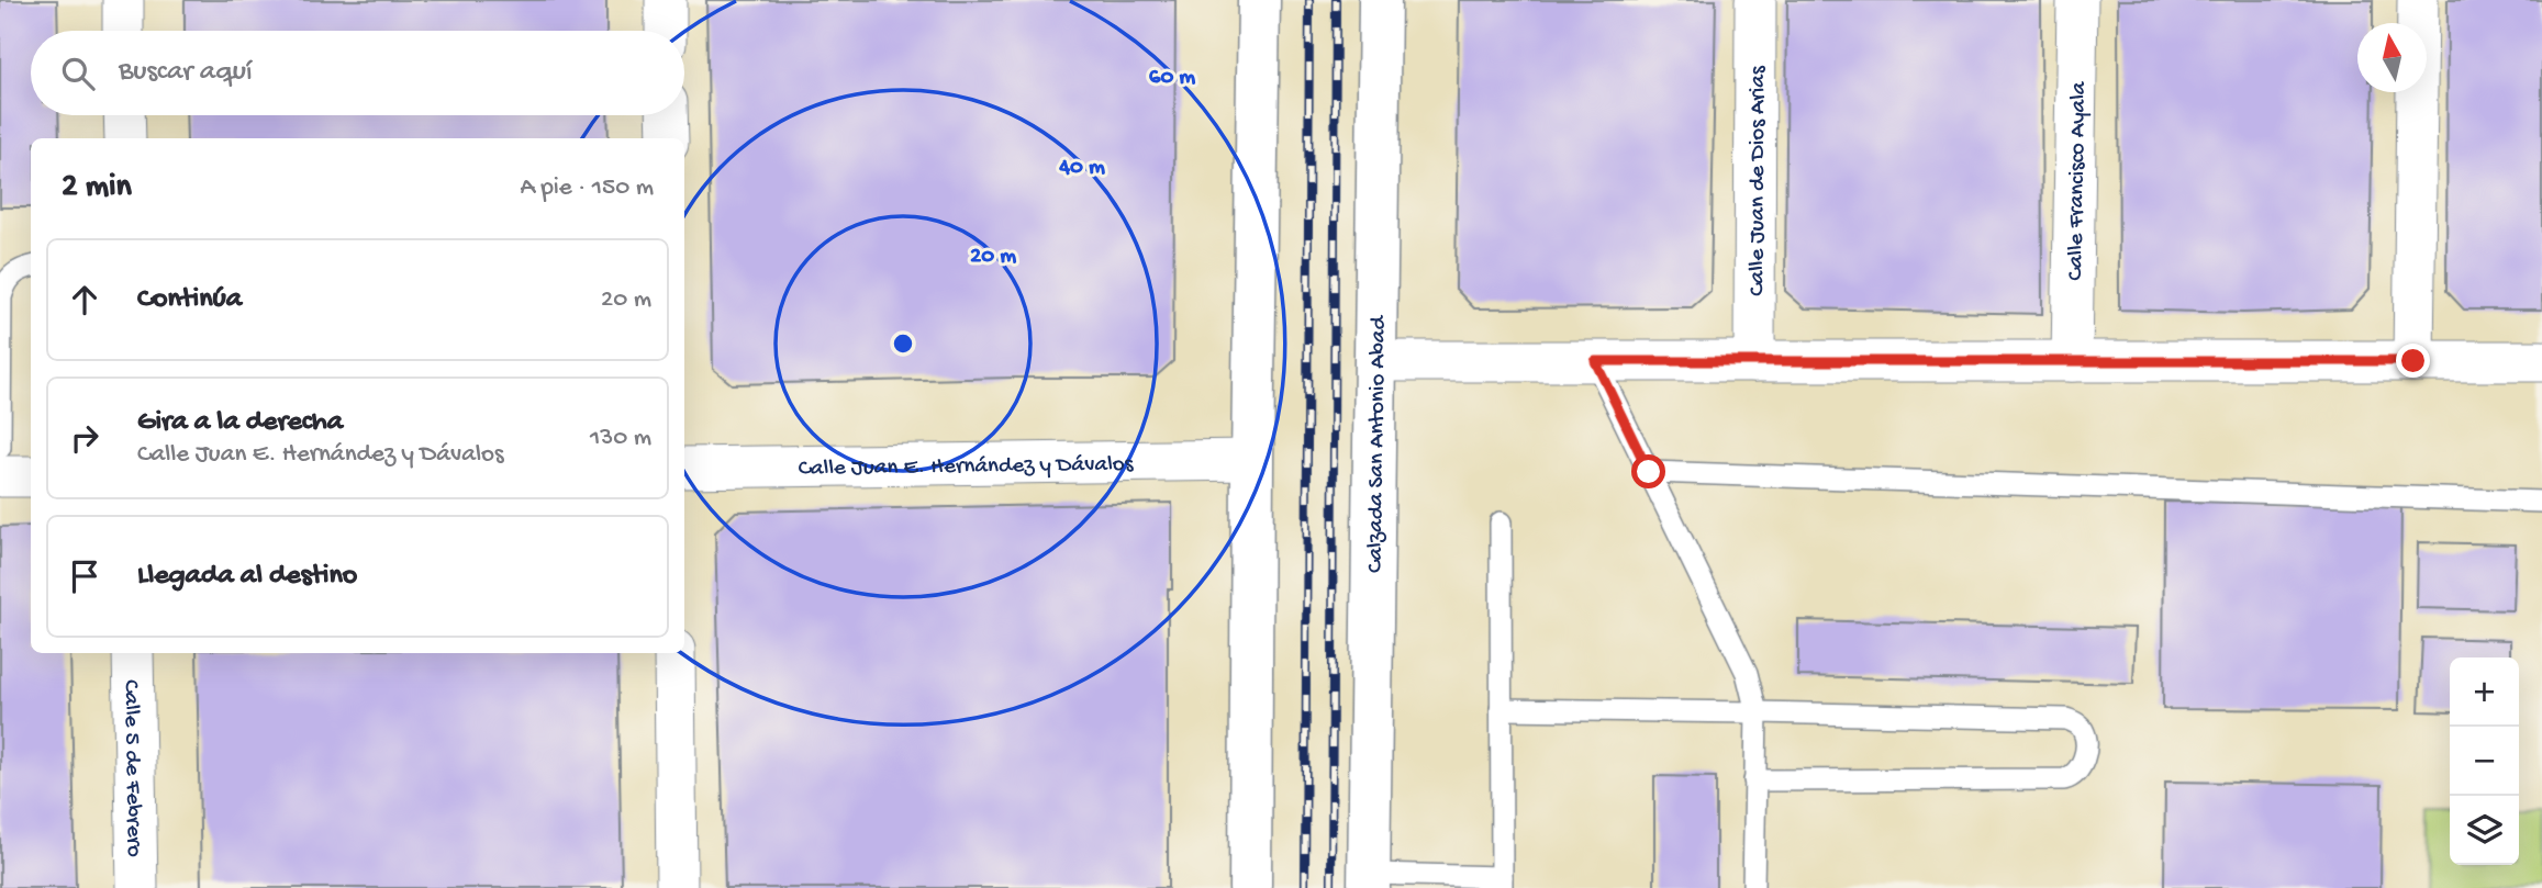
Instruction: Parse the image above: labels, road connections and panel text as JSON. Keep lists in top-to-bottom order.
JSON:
{
  "streets": {
    "highway": ["Calzada San Antonio Abad"],
    "street": [
      "Calle Juan de Dios Arias",
      "Calle Francisco Ayala",
      "Calle Juan E. Hernández y Dávalos",
      "Calle 5 de Febrero"
    ]
  },
  "north": "top",
  "page": {
    "search": "Buscar aquí",
    "heading": ["2 min", "A pie · 150 m"],
    "list": [
      ["Continúa", "20 m"],
      ["Gira a la derecha", "Calle Juan E. Hernández y Dávalos", "130 m"],
      "Llegada al destino"
    ],
    "map_buttons": ["+", "−"]
  },
  "rings": ["60 m", "40 m", "20 m"]
}
